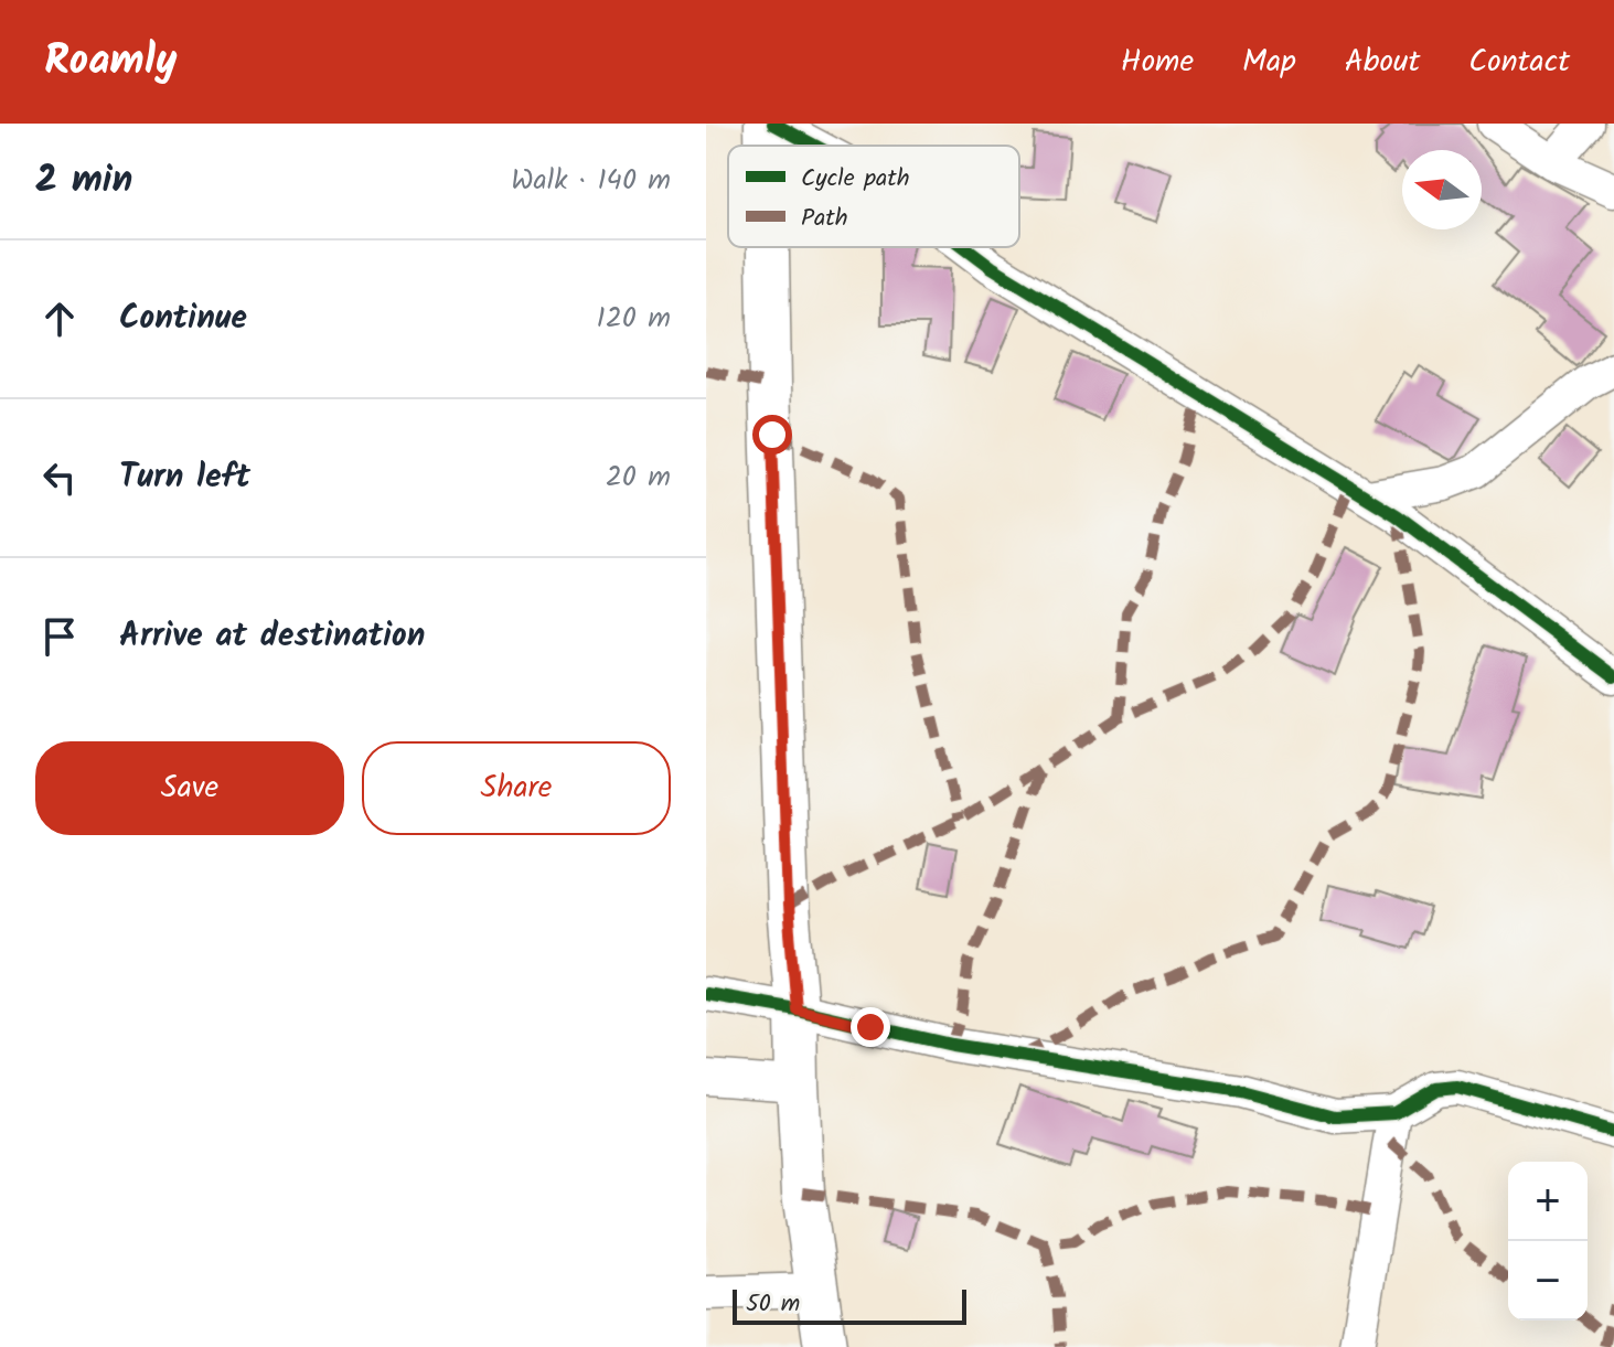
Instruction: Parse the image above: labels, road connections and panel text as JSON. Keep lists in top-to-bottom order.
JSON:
{
  "legend": ["Cycle path", "Path"],
  "scale_bar": "50 m",
  "north": "left",
  "page": {
    "header": "Roamly",
    "nav": [
      "Home",
      "Map",
      "About",
      "Contact"
    ],
    "heading": ["2 min", "Walk · 140 m"],
    "list": [
      ["Continue", "120 m"],
      ["Turn left", "20 m"],
      "Arrive at destination"
    ],
    "buttons": ["Save", "Share"],
    "map_buttons": ["+", "−"],
    "scale": "50 m"
  }
}
